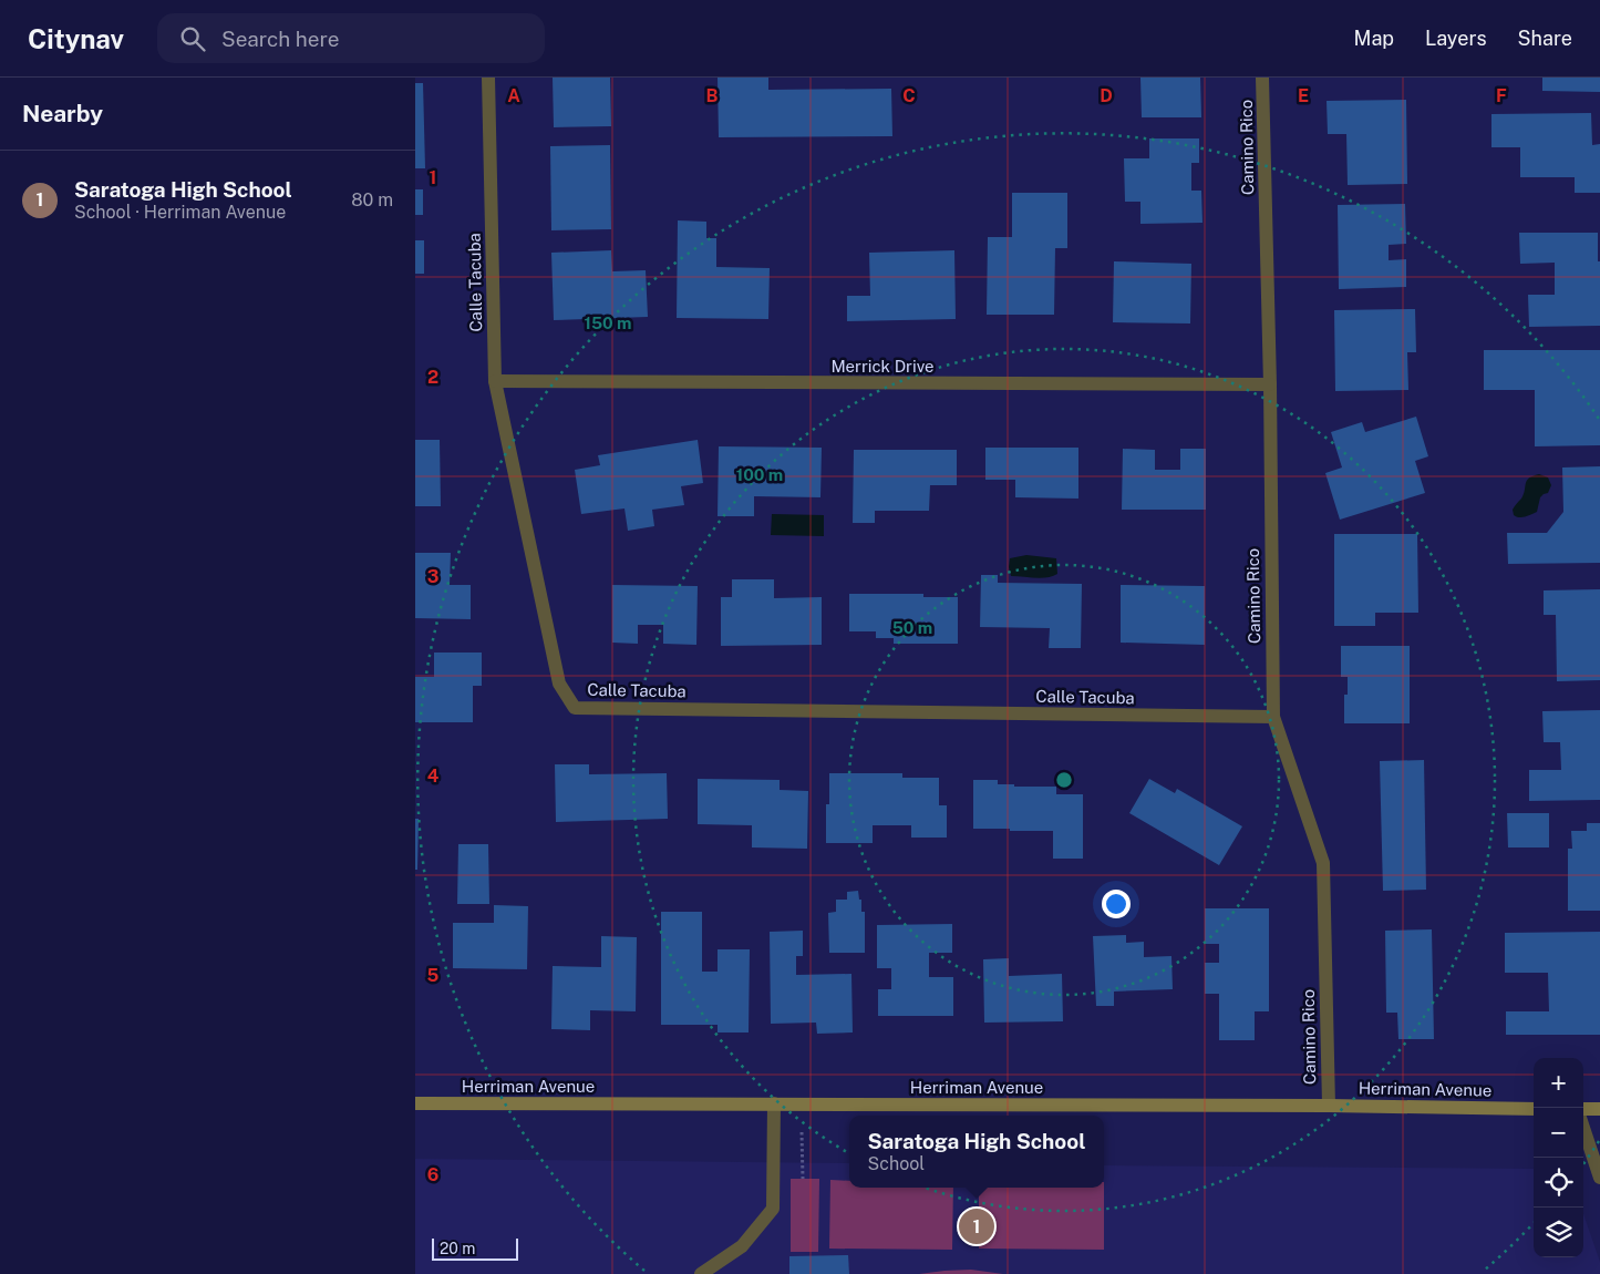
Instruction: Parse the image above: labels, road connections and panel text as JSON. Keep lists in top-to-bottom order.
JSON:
{
  "streets": {
    "street": [
      "Camino Rico",
      "Calle Tacuba",
      "Merrick Drive",
      "Herriman Avenue"
    ]
  },
  "crossings": [
    ["Camino Rico", "Calle Tacuba"],
    ["Camino Rico", "Merrick Drive"],
    ["Camino Rico", "Herriman Avenue"],
    ["Calle Tacuba", "Merrick Drive"]
  ],
  "scale_bar": "20 m",
  "page": {
    "header": "Citynav",
    "search": "Search here",
    "nav": ["Map", "Layers", "Share"],
    "heading": "Nearby",
    "list": [
      {
        "mark": "1",
        "name": "Saratoga High School",
        "note": "School · Herriman Avenue",
        "value": "80 m"
      }
    ],
    "map_buttons": ["+", "−"],
    "popup": ["Saratoga High School", "School"],
    "pins": "1",
    "scale": "20 m"
  },
  "grid": {
    "columns": [
      "A",
      "B",
      "C",
      "D",
      "E",
      "F"
    ],
    "rows": [
      "1",
      "2",
      "3",
      "4",
      "5",
      "6"
    ]
  },
  "rings": ["150 m", "100 m", "50 m"]
}
